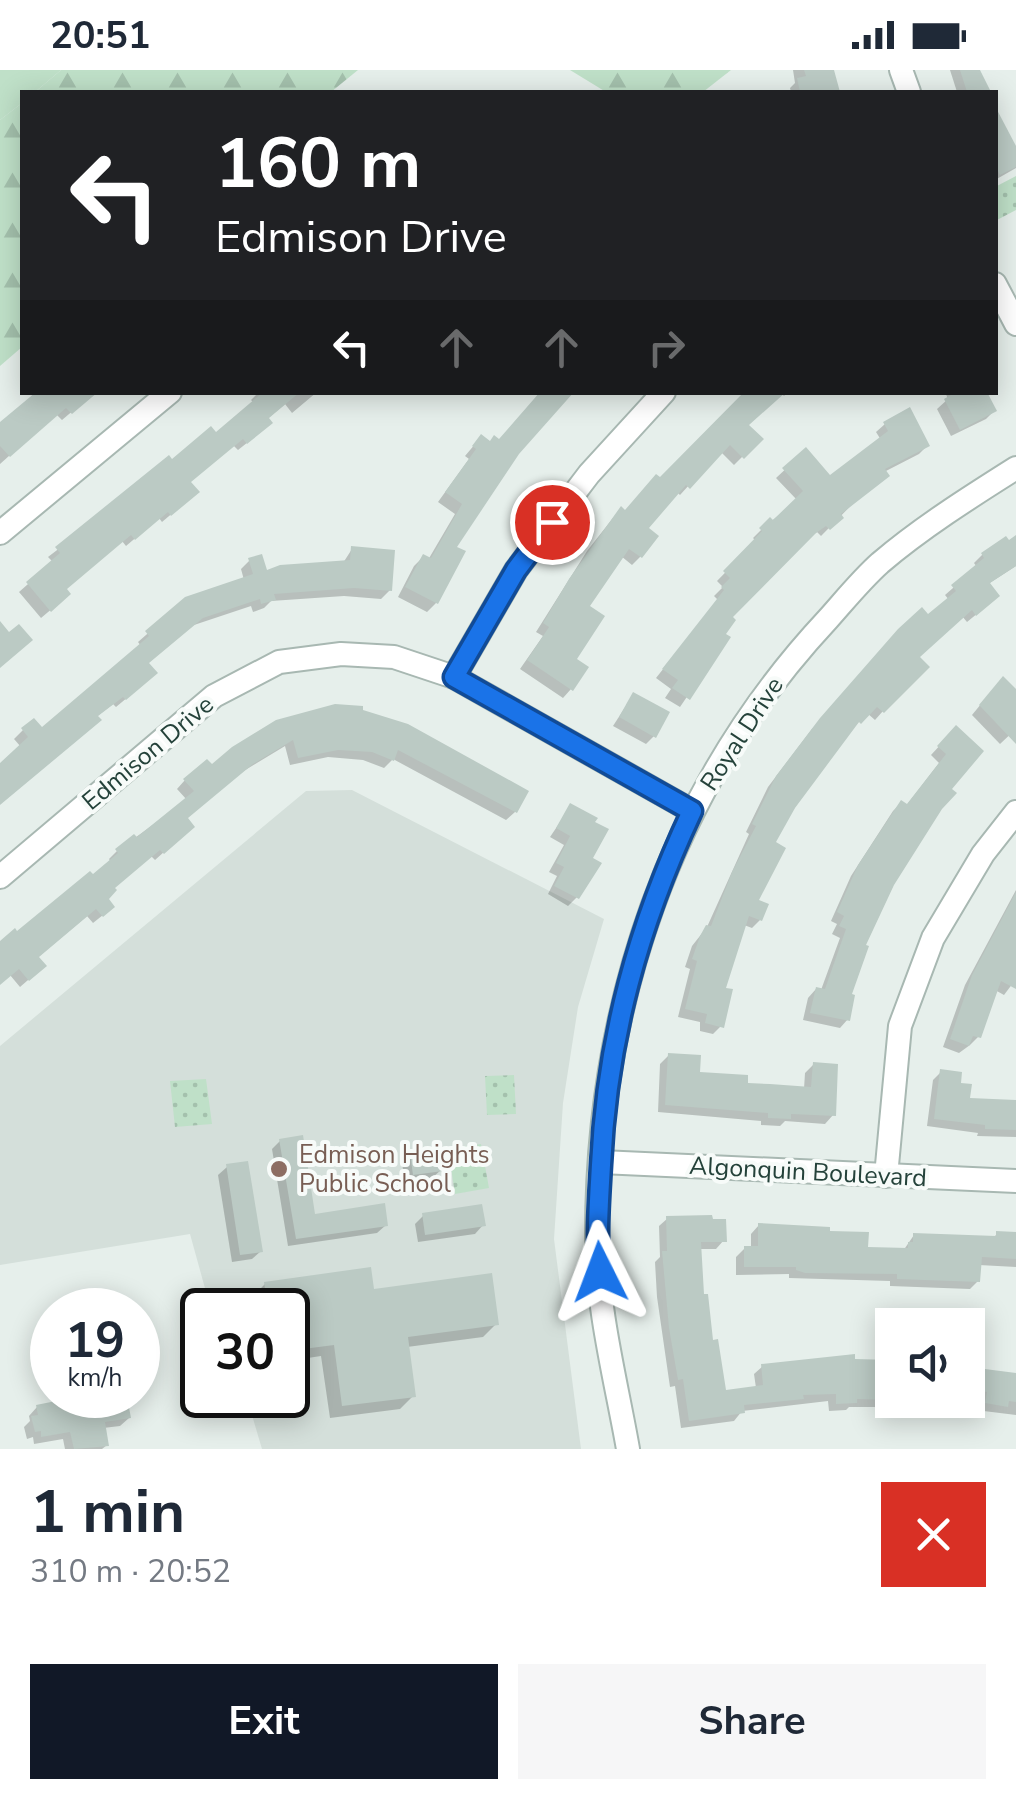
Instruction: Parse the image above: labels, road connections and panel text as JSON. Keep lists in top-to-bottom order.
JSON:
{
  "streets": {
    "street": ["Royal Drive", "Edmison Drive", "Algonquin Boulevard"]
  },
  "crossings": [
    ["Royal Drive", "Edmison Drive"],
    ["Royal Drive", "Algonquin Boulevard"]
  ],
  "places": ["Edmison Heights Public School"],
  "page": {
    "status": "20:51",
    "turn": ["160 m", "Edmison Drive"],
    "speed": "19 km/h",
    "limit": "30",
    "heading": ["1 min", "310 m · 20:52"],
    "buttons": ["Exit", "Share"]
  }
}
